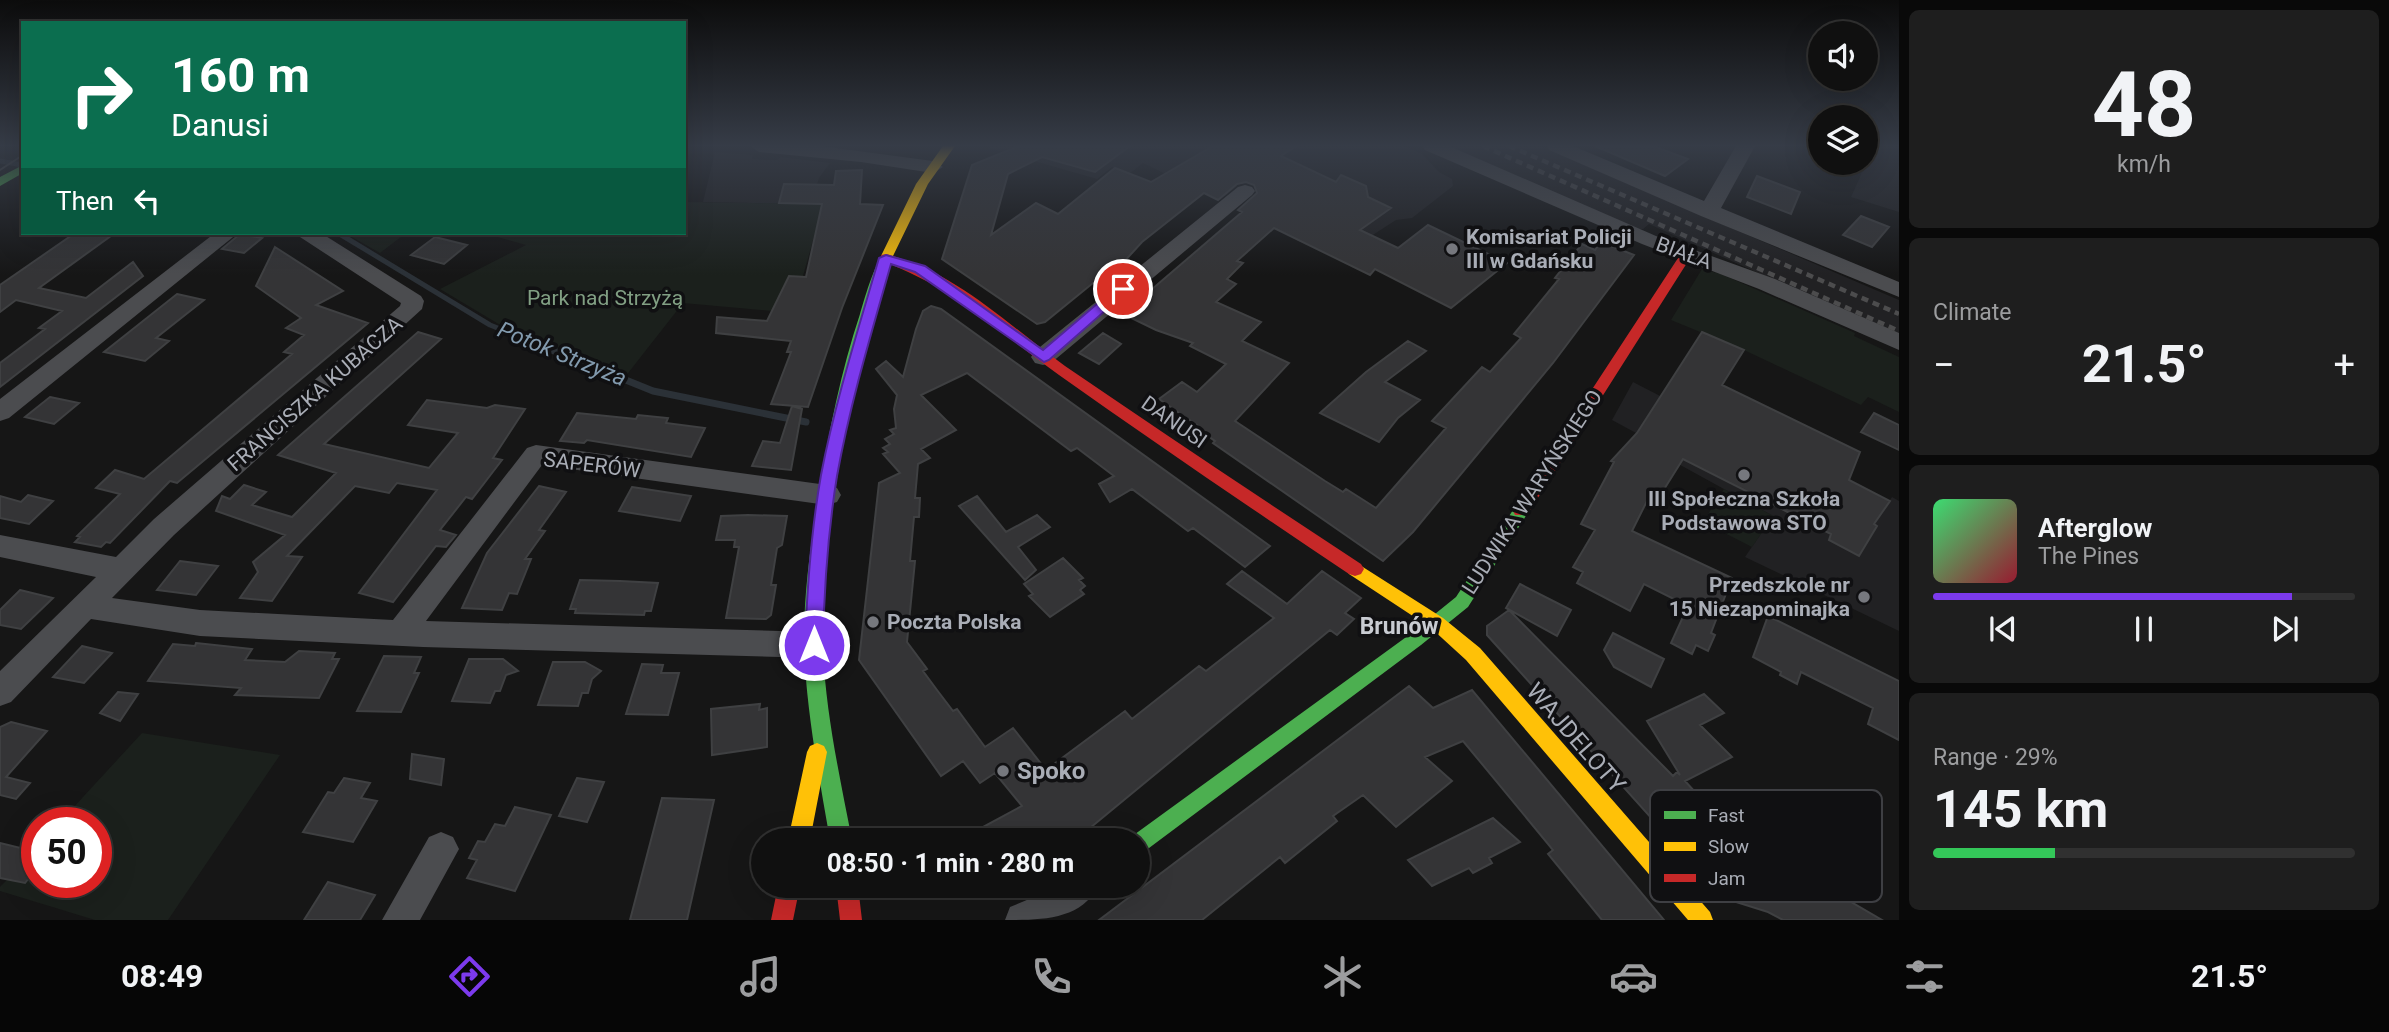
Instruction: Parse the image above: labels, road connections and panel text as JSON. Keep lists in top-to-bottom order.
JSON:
{
  "streets": {
    "street": [
      "BIAŁA",
      "FRANCISZKA KUBACZA",
      "DANUSI",
      "SAPERÓW",
      "LUDWIKA WARYŃSKIEGO",
      "WAJDELOTY"
    ]
  },
  "crossings": [
    ["BIAŁA", "LUDWIKA WARYŃSKIEGO"],
    ["DANUSI", "LUDWIKA WARYŃSKIEGO"],
    ["DANUSI", "WAJDELOTY"],
    ["LUDWIKA WARYŃSKIEGO", "WAJDELOTY"]
  ],
  "districts": ["Brunów"],
  "water": ["Potok Strzyża"],
  "parks": ["Park nad Strzyżą"],
  "places": [
    "Komisariat Policji III w Gdańsku",
    "III Społeczna Szkoła Podstawowa STO",
    "Przedszkole nr 15 Niezapominajka",
    "Poczta Polska",
    "Spoko"
  ],
  "legend": ["Fast", "Slow", "Jam"],
  "page": {
    "tile": [
      ["48", "km/h"],
      "Climate",
      ["Range · 29%", "145 km"]
    ],
    "turn": ["160 m", "Danusi"],
    "then": "Then",
    "heat": ["−", "21.5°", "+"],
    "song": ["Afterglow", "The Pines"],
    "limit": "50",
    "trip": "08:50 · 1 min · 280 m",
    "tabs": ["08:49", "21.5°"]
  }
}
